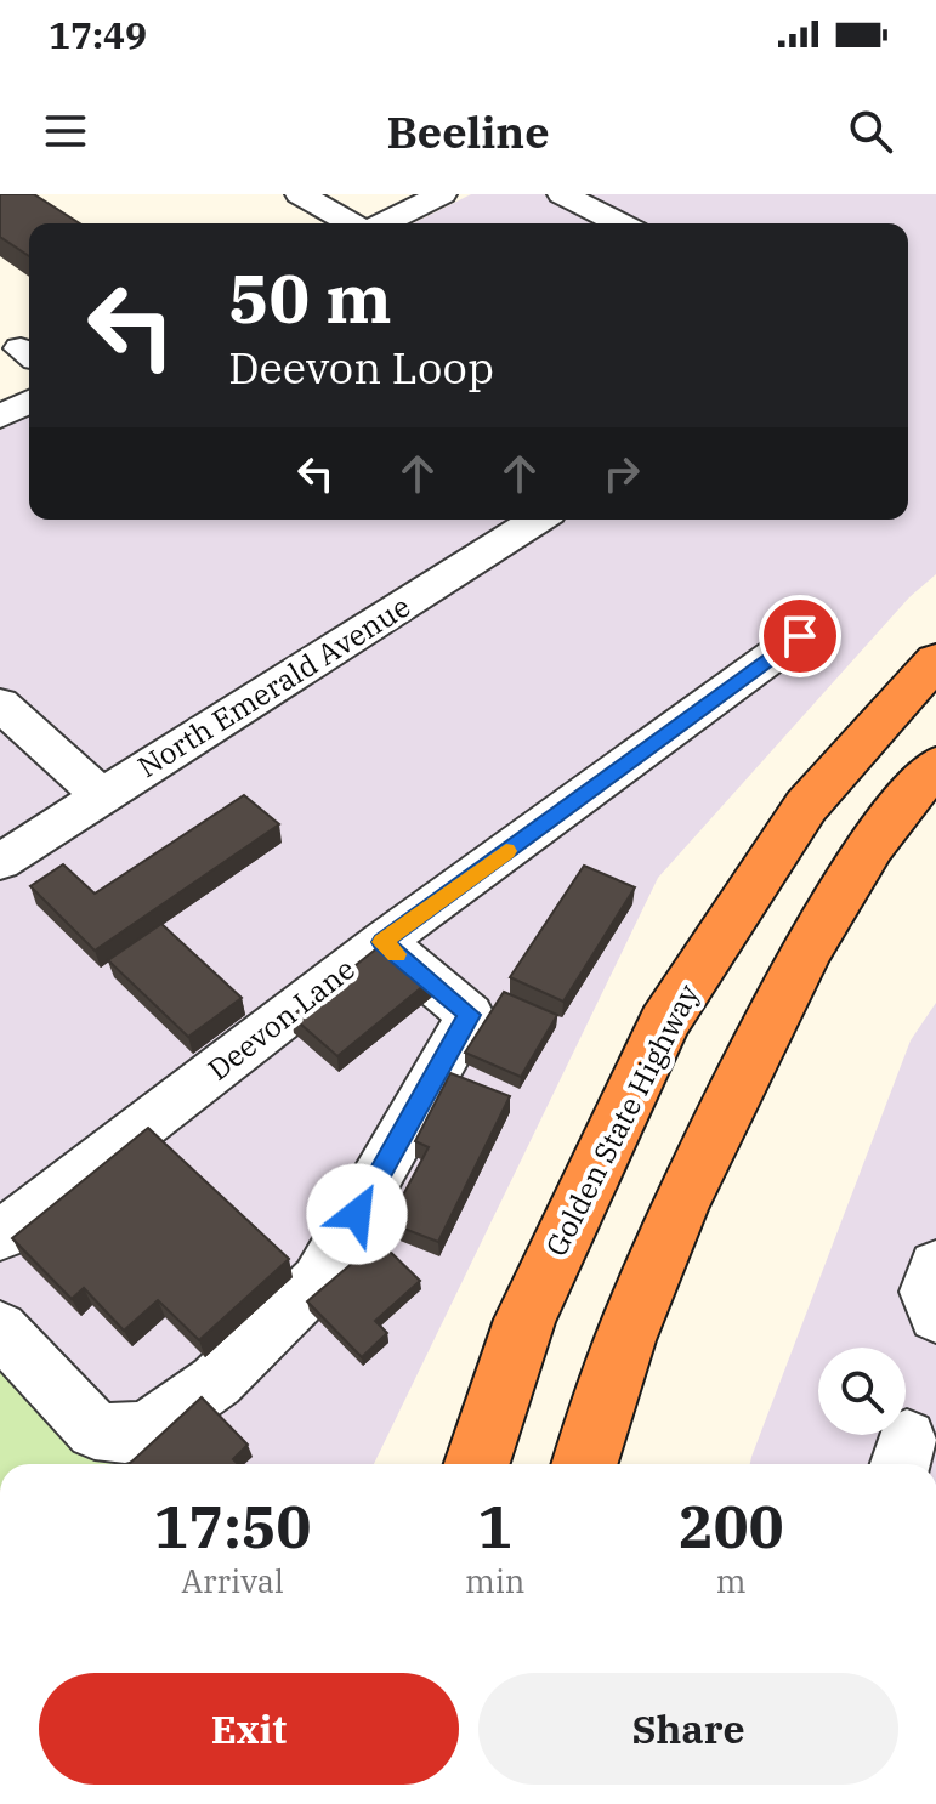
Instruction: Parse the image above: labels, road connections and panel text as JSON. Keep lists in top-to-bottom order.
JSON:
{
  "streets": {
    "highway": ["Golden State Highway"],
    "street": ["North Emerald Avenue", "Deevon Lane"]
  },
  "page": {
    "status": "17:49",
    "header": "Beeline",
    "turn": ["50 m", "Deevon Loop"],
    "eta": [
      "17:50",
      "Arrival",
      "1",
      "min",
      "200",
      "m"
    ],
    "buttons": ["Exit", "Share"]
  }
}
